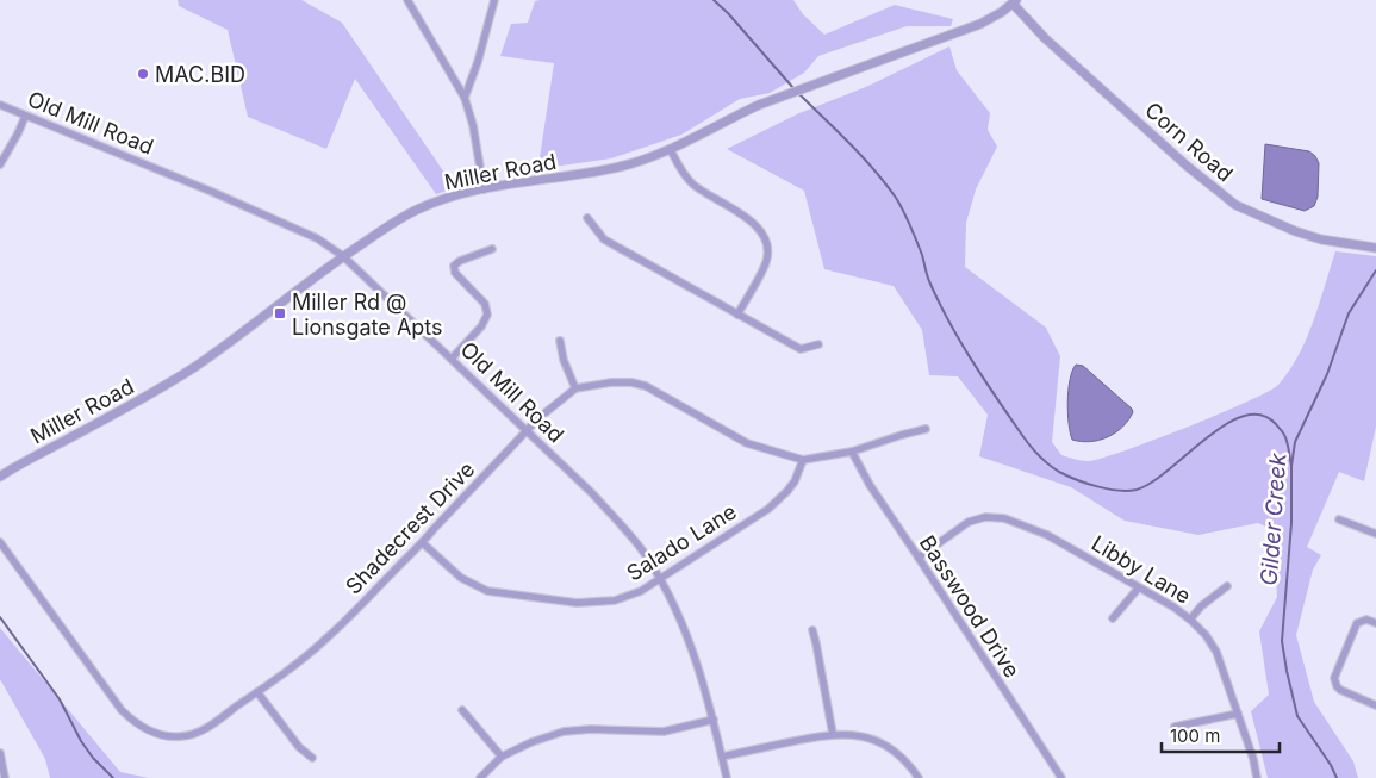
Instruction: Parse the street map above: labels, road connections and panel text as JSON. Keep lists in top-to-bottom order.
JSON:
{
  "streets": {
    "street": [
      "Old Mill Road",
      "Corn Road",
      "Miller Road",
      "Shadecrest Drive",
      "Salado Lane",
      "Libby Lane",
      "Basswood Drive"
    ]
  },
  "crossings": [
    ["Old Mill Road", "Miller Road"],
    ["Old Mill Road", "Shadecrest Drive"],
    ["Old Mill Road", "Salado Lane"],
    ["Corn Road", "Miller Road"],
    ["Shadecrest Drive", "Salado Lane"],
    ["Shadecrest Drive", "Basswood Drive"],
    ["Libby Lane", "Basswood Drive"]
  ],
  "water": ["Gilder Creek"],
  "places": {
    "other": ["MAC.BID"],
    "transit": ["Miller Rd @ Lionsgate Apts"]
  },
  "scale_bar": "100 m"
}
